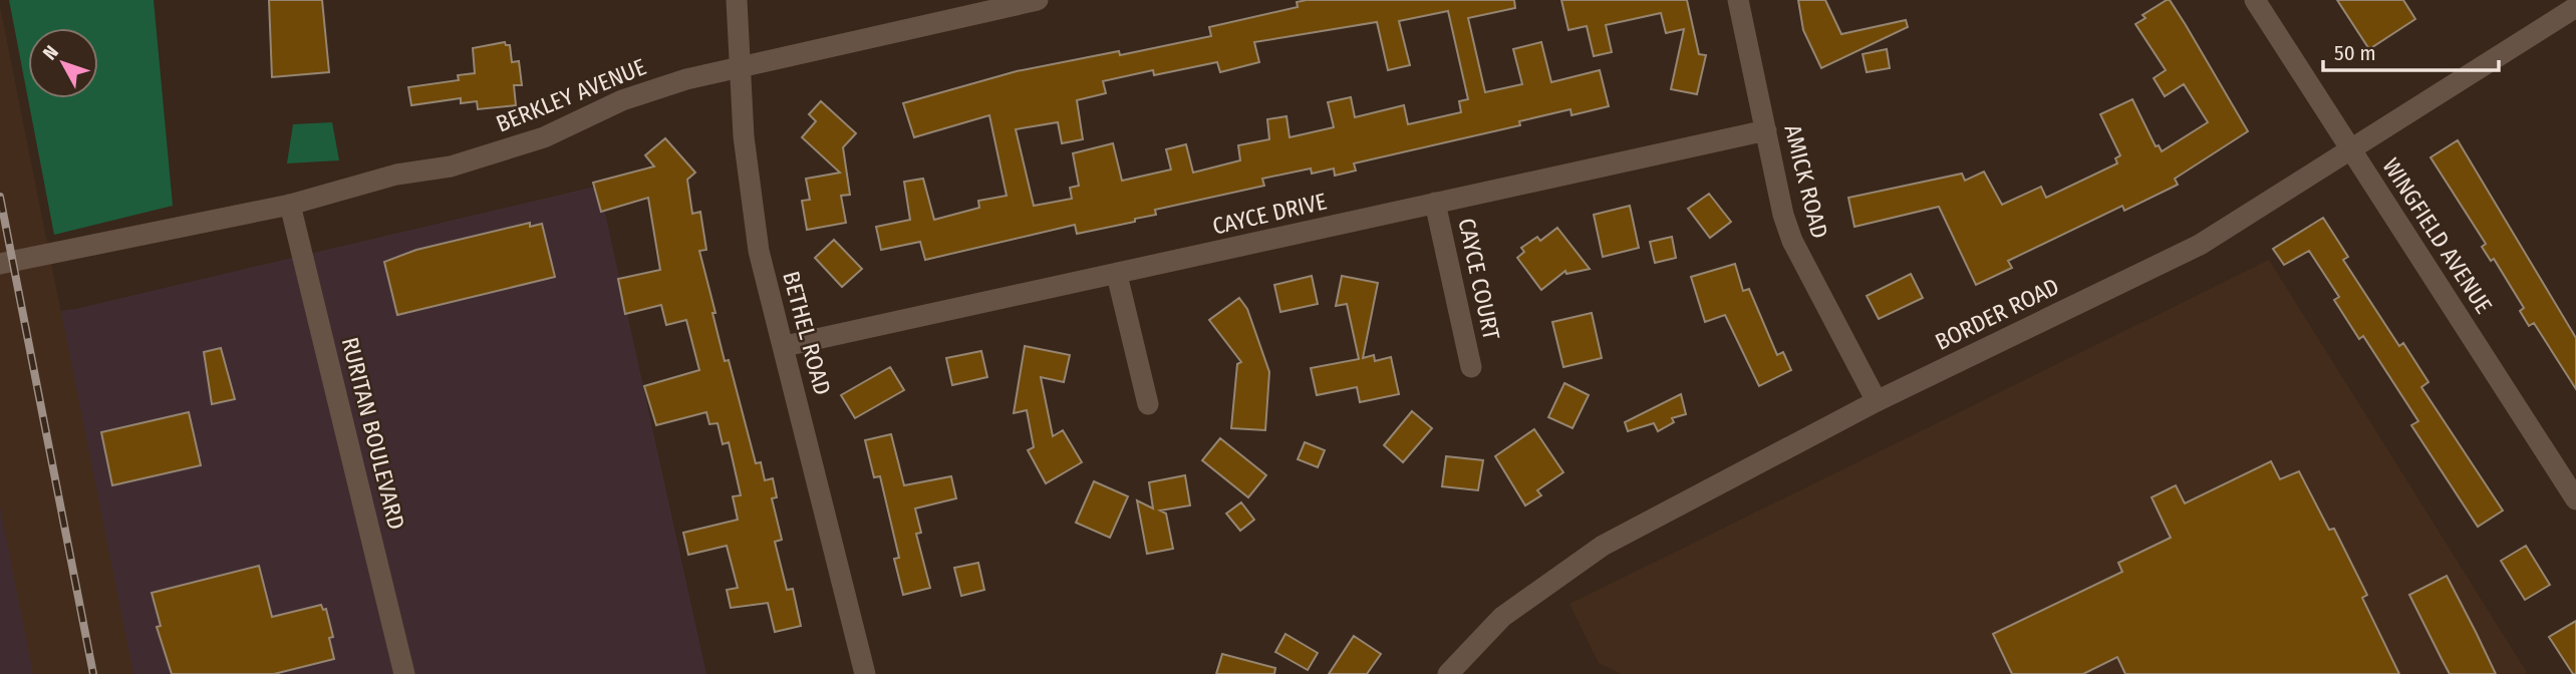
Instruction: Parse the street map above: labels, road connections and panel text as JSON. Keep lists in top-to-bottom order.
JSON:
{
  "streets": {
    "street": [
      "BERKLEY AVENUE",
      "AMICK ROAD",
      "CAYCE DRIVE",
      "WINGFIELD AVENUE",
      "CAYCE COURT",
      "BORDER ROAD",
      "BETHEL ROAD",
      "RURITAN BOULEVARD"
    ]
  },
  "crossings": [
    ["BERKLEY AVENUE", "BETHEL ROAD"],
    ["BERKLEY AVENUE", "RURITAN BOULEVARD"],
    ["AMICK ROAD", "CAYCE DRIVE"],
    ["AMICK ROAD", "BORDER ROAD"],
    ["CAYCE DRIVE", "CAYCE COURT"],
    ["CAYCE DRIVE", "BETHEL ROAD"],
    ["WINGFIELD AVENUE", "BORDER ROAD"]
  ],
  "scale_bar": "50 m",
  "north": "top left"
}
